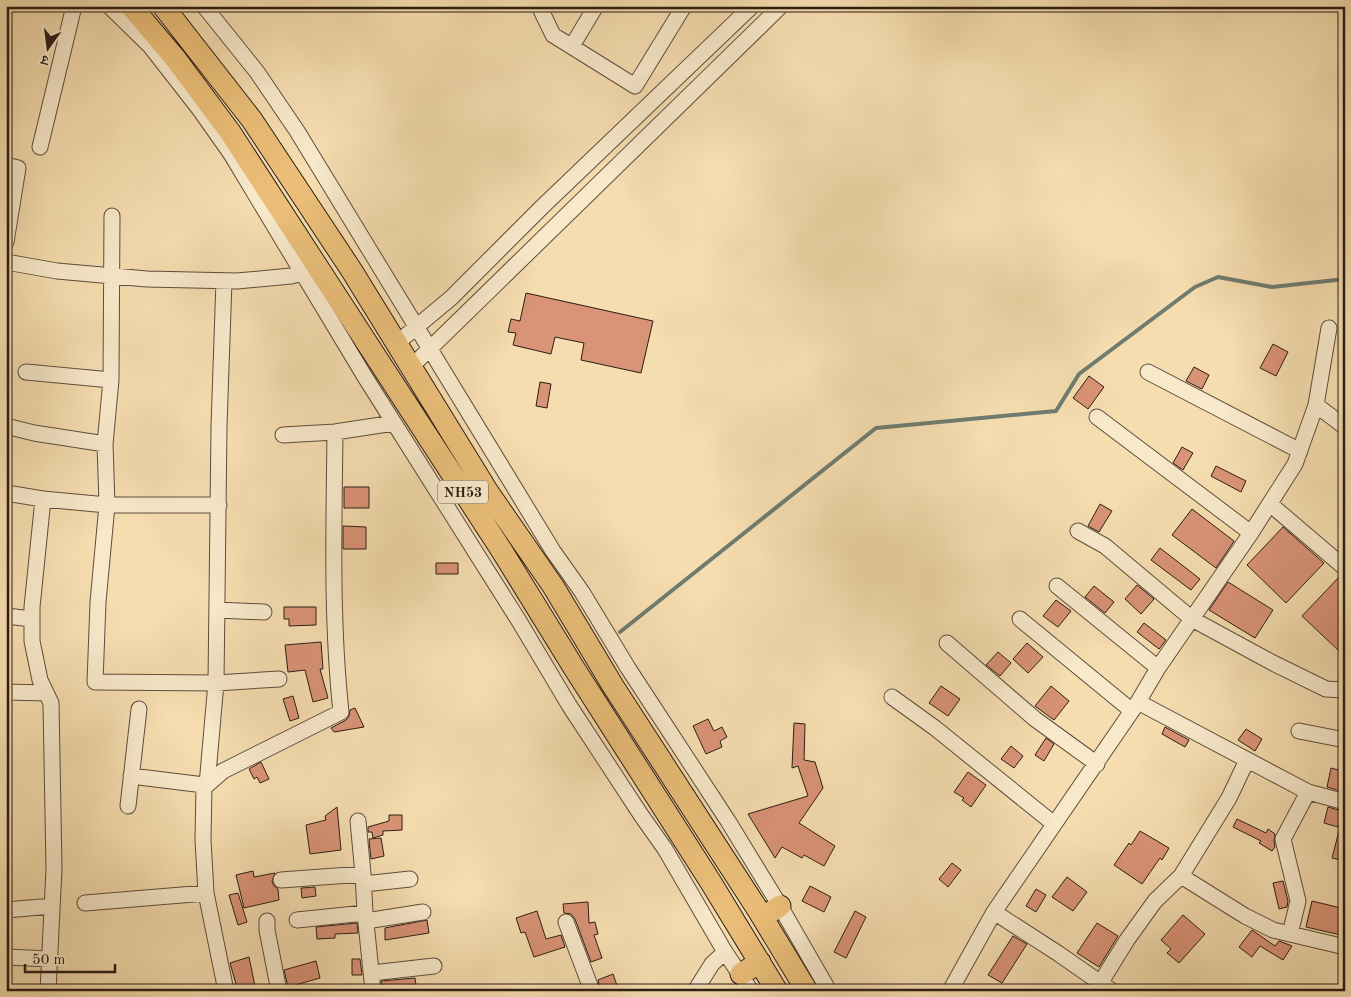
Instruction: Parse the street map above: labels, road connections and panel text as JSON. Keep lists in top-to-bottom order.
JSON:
{
  "streets": {
    "highway": ["NH53"]
  },
  "scale_bar": "50 m",
  "north": "bottom"
}
